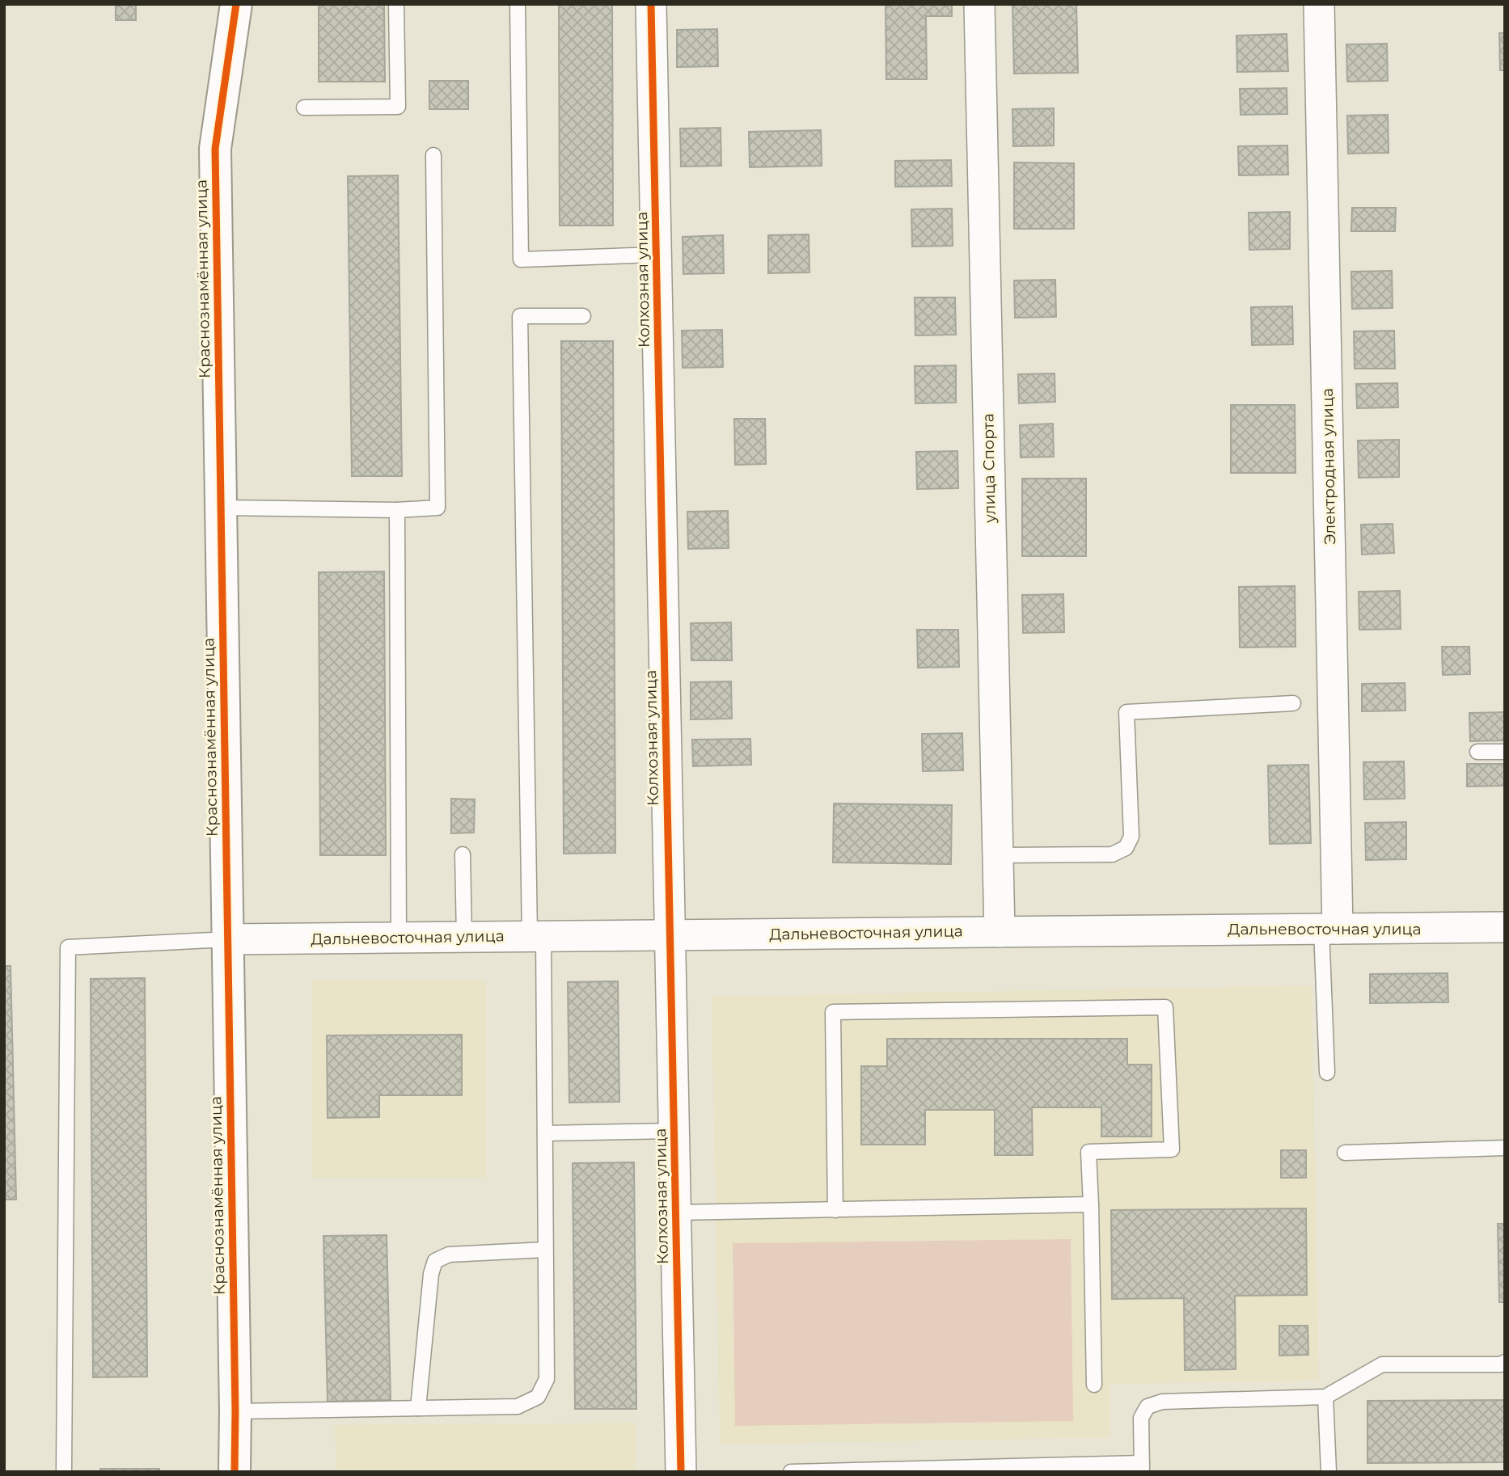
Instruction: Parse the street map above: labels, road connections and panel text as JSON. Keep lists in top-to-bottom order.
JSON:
{
  "streets": {
    "street": [
      "Краснознамённая улица",
      "Колхозная улица",
      "Электродная улица",
      "улица Спорта",
      "Дальневосточная улица"
    ]
  },
  "crossings": [
    ["Краснознамённая улица", "Дальневосточная улица"],
    ["Колхозная улица", "Дальневосточная улица"],
    ["Электродная улица", "Дальневосточная улица"],
    ["улица Спорта", "Дальневосточная улица"]
  ]
}
